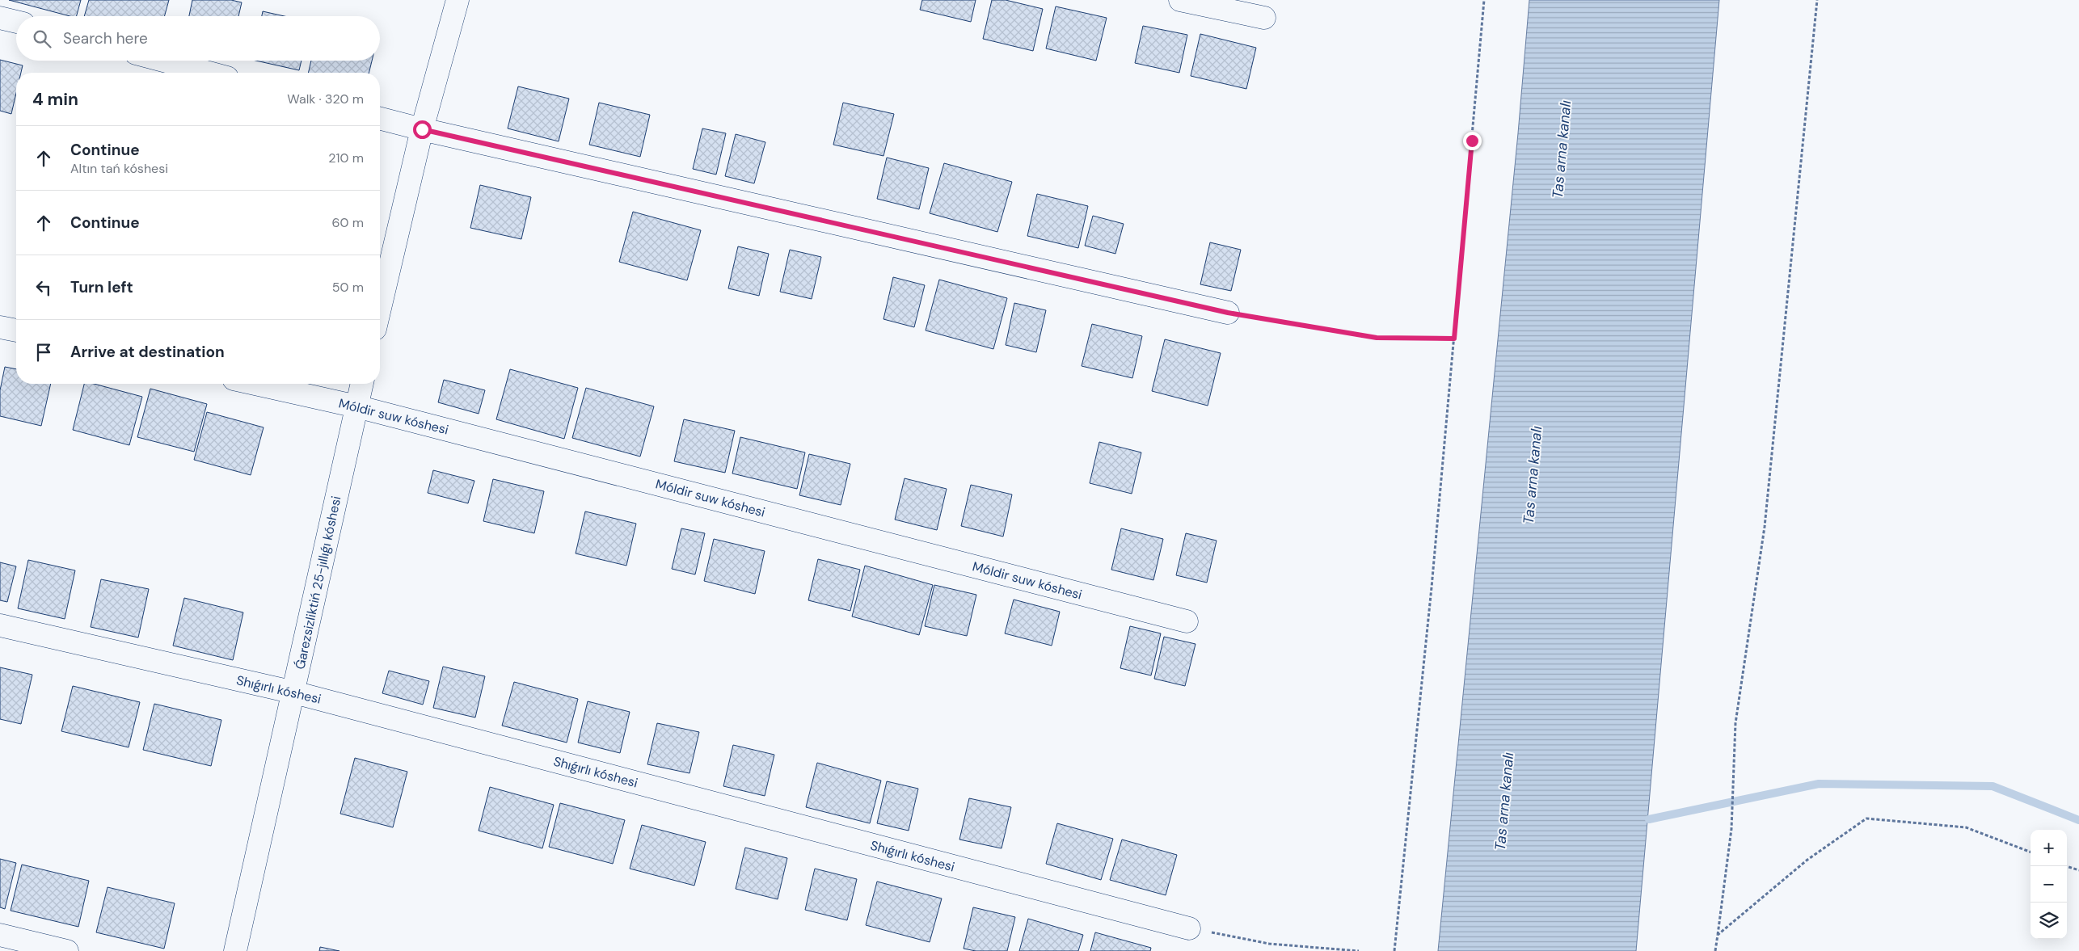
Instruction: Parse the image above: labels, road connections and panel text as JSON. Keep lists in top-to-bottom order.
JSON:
{
  "streets": {
    "street": ["Móldir suw kóshesi", "Ǵarezsizliktiń 25-jıllıǵı kóshesi", "Shıǵırlı kóshesi"]
  },
  "crossings": [
    ["Móldir suw kóshesi", "Ǵarezsizliktiń 25-jıllıǵı kóshesi"],
    ["Ǵarezsizliktiń 25-jıllıǵı kóshesi", "Shıǵırlı kóshesi"]
  ],
  "water": ["Tas arna kanalı"],
  "page": {
    "search": "Search here",
    "heading": ["4 min", "Walk · 320 m"],
    "list": [
      ["Continue", "Altın tań kóshesi", "210 m"],
      ["Continue", "60 m"],
      ["Turn left", "50 m"],
      "Arrive at destination"
    ],
    "map_buttons": ["+", "−"]
  }
}
